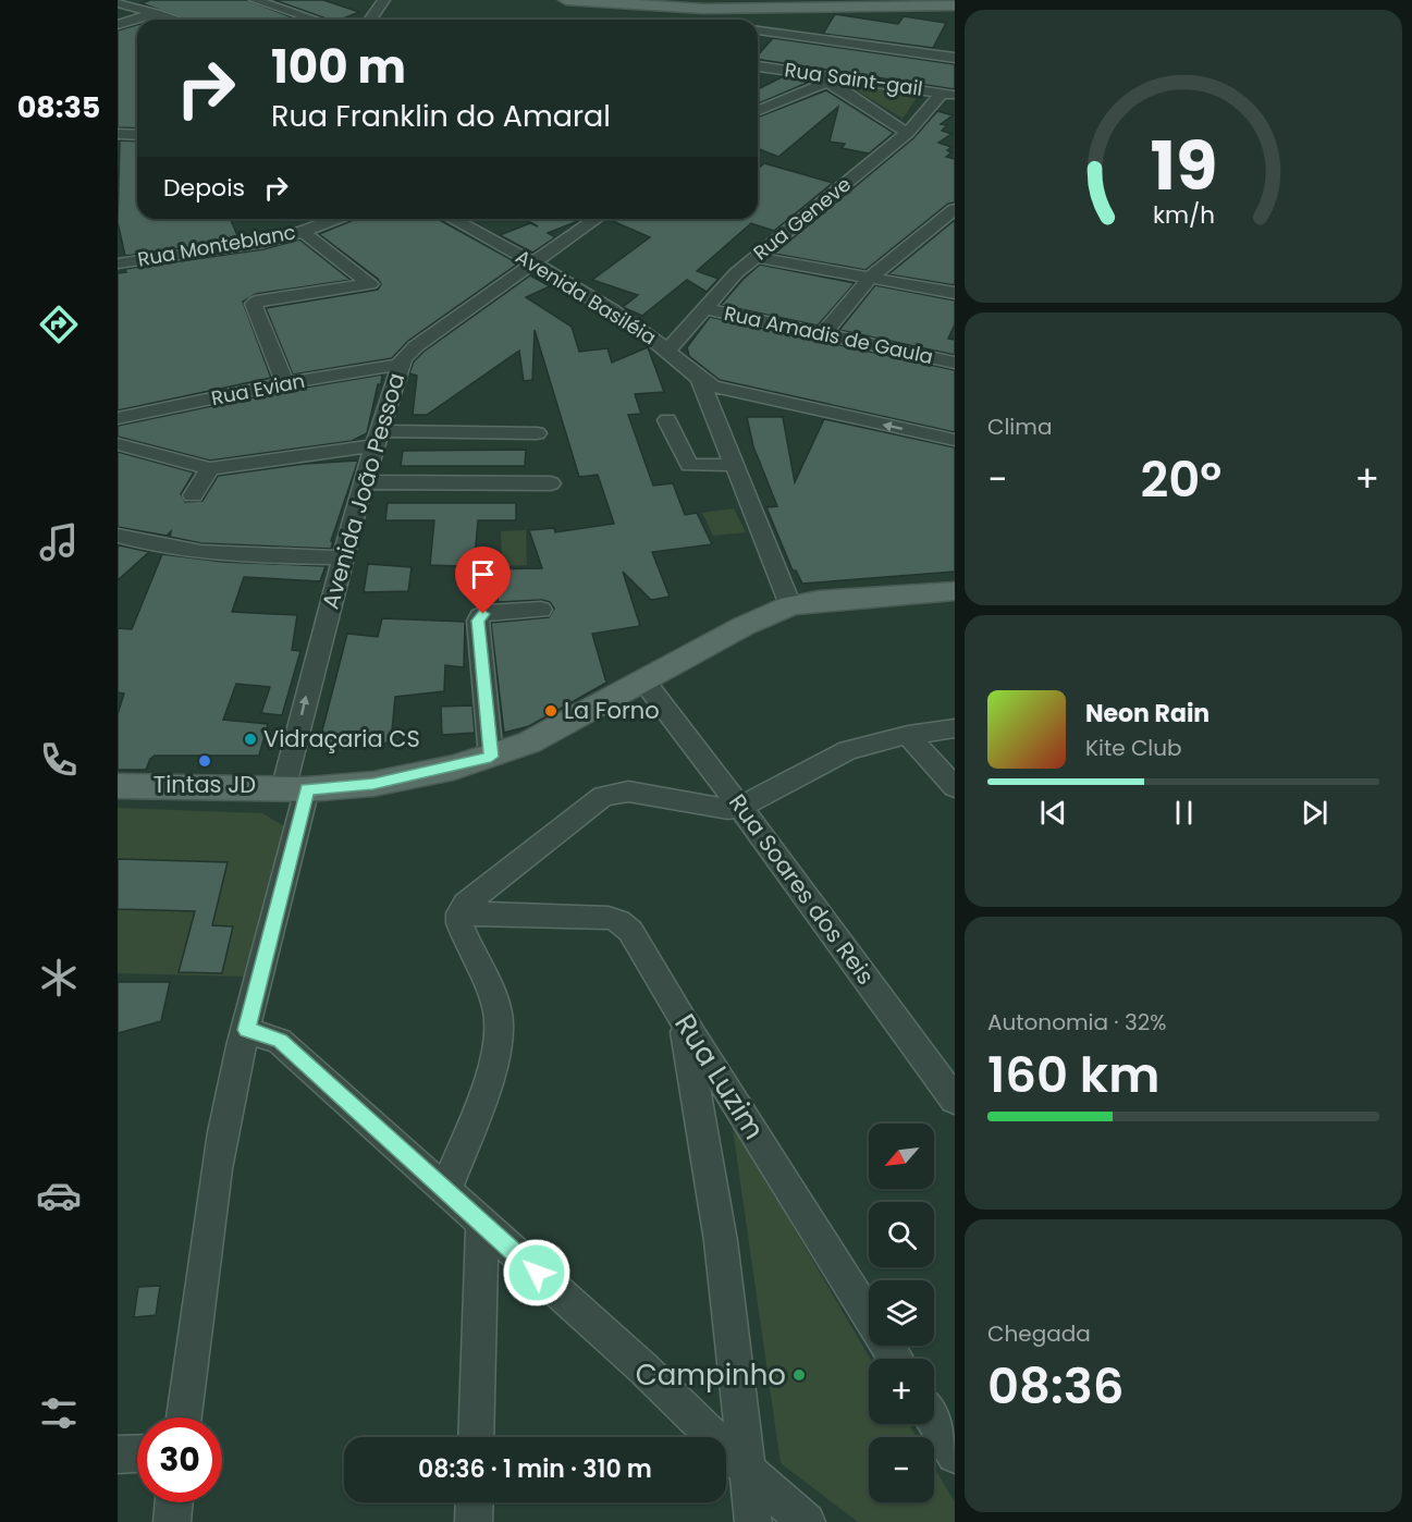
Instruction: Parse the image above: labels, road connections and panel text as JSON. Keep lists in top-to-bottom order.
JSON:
{
  "streets": {
    "street": [
      "Rua Saint-gail",
      "Rua Geneve",
      "Rua Monteblanc",
      "Avenida Basiléia",
      "Rua Amadis de Gaula",
      "Rua Evian",
      "Avenida João Pessoa",
      "Rua Soares dos Reis",
      "Rua Luzim"
    ]
  },
  "crossings": [
    ["Rua Saint-gail", "Rua Geneve"],
    ["Rua Geneve", "Avenida Basiléia"],
    ["Rua Geneve", "Rua Amadis de Gaula"],
    ["Avenida Basiléia", "Avenida João Pessoa"],
    ["Rua Evian", "Avenida João Pessoa"]
  ],
  "places": [
    "La Forno",
    "Vidraçaria CS",
    "Tintas JD",
    "Campinho"
  ],
  "north": "bottom left",
  "page": {
    "tabs": "08:35",
    "turn": ["100 m", "Rua Franklin do Amaral"],
    "then": "Depois",
    "tile": [
      "Clima",
      ["Autonomia · 32%", "160 km"],
      ["Chegada", "08:36"]
    ],
    "heat": ["−", "20°", "+"],
    "song": ["Neon Rain", "Kite Club"],
    "map_buttons": ["+", "−"],
    "limit": "30",
    "trip": "08:36 · 1 min · 310 m",
    "gauge": ["19", "km/h"]
  }
}
